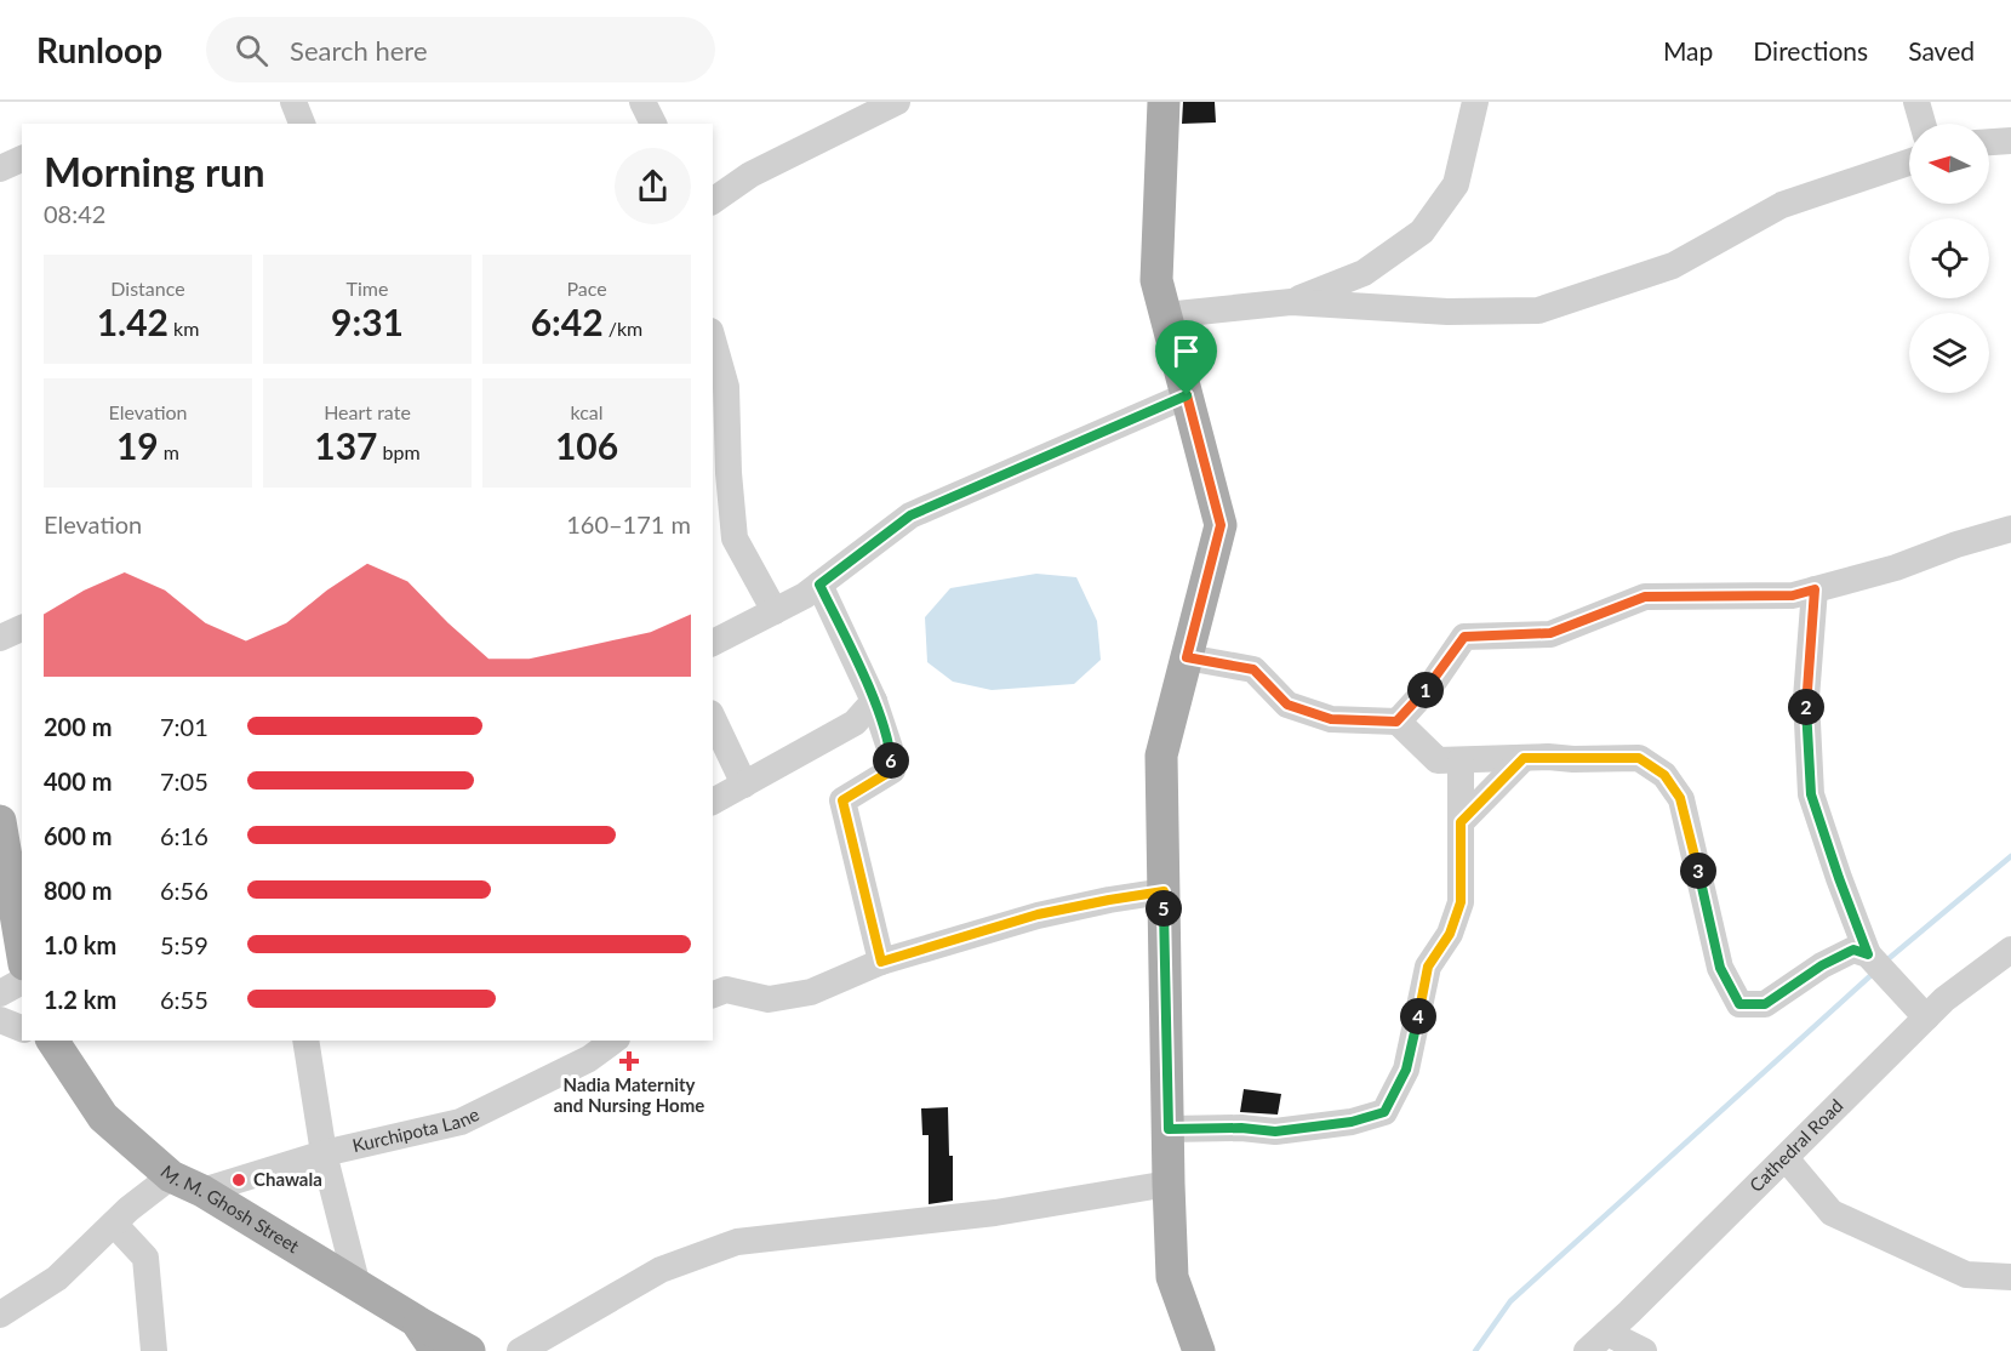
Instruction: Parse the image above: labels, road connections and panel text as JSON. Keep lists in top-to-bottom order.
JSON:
{
  "streets": {
    "main road": ["M. M. Ghosh Street"],
    "street": ["Kurchipota Lane", "Cathedral Road"]
  },
  "crossings": [
    ["Kurchipota Lane", "M. M. Ghosh Street"]
  ],
  "places": {
    "health": ["Nadia Maternity and Nursing Home"],
    "other": ["Chawala"]
  },
  "north": "left",
  "page": {
    "header": "Runloop",
    "search": "Search here",
    "nav": ["Map", "Directions", "Saved"],
    "heading": ["Morning run", "08:42"],
    "stats": [
      ["Distance", "1.42 km"],
      ["Time", "9:31"],
      ["Pace", "6:42 /km"],
      ["Elevation", "19 m"],
      ["Heart rate", "137 bpm"],
      ["kcal", "106"]
    ],
    "chart": ["Elevation", "160–171 m"],
    "pins": [
      "1",
      "2",
      "6",
      "3",
      "5",
      "4"
    ],
    "list": [
      {
        "name": "200 m",
        "note": "7:01"
      },
      {
        "name": "400 m",
        "note": "7:05"
      },
      {
        "name": "600 m",
        "note": "6:16"
      },
      {
        "name": "800 m",
        "note": "6:56"
      },
      {
        "name": "1.0 km",
        "note": "5:59"
      },
      {
        "name": "1.2 km",
        "note": "6:55"
      }
    ]
  }
}
